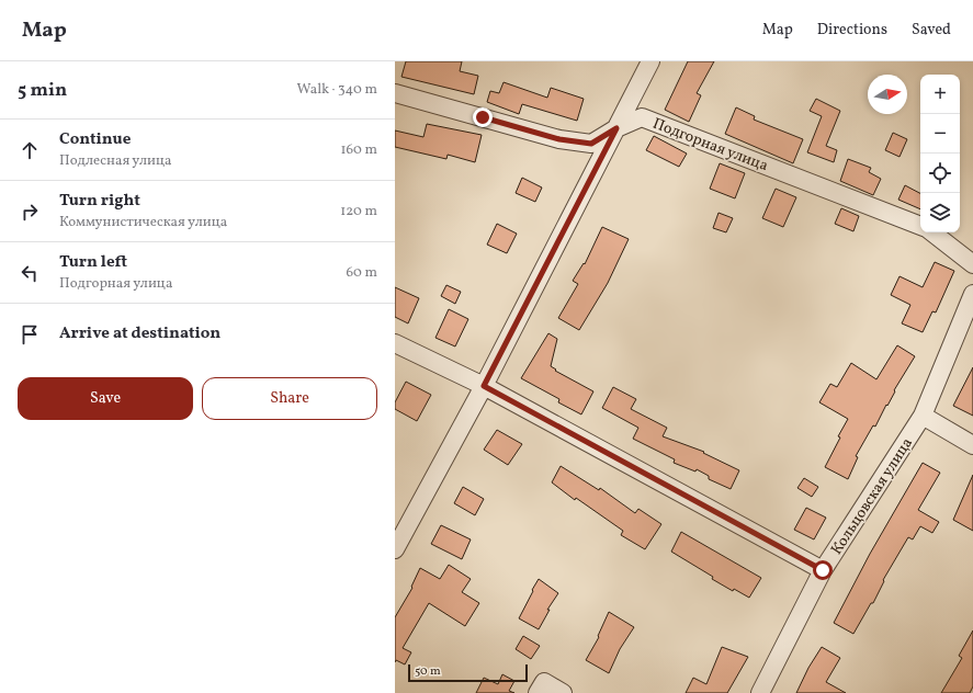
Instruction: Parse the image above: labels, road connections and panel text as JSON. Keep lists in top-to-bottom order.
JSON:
{
  "streets": {
    "street": ["Подгорная улица", "Кольцовская улица"]
  },
  "scale_bar": "50 m",
  "north": "right",
  "page": {
    "header": "Map",
    "nav": ["Map", "Directions", "Saved"],
    "heading": ["5 min", "Walk · 340 m"],
    "map_buttons": ["+", "−"],
    "list": [
      ["Continue", "Подлесная улица", "160 m"],
      ["Turn right", "Коммунистическая улица", "120 m"],
      ["Turn left", "Подгорная улица", "60 m"],
      "Arrive at destination"
    ],
    "buttons": ["Save", "Share"],
    "scale": "50 m"
  }
}
